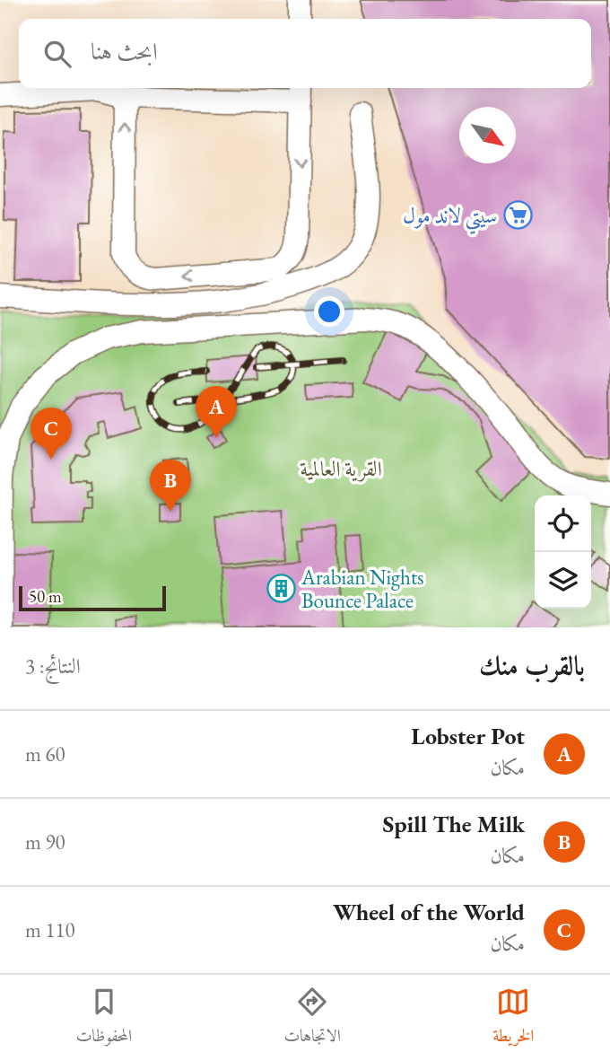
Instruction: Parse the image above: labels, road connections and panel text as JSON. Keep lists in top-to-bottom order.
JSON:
{
  "parks": ["القرية العالمية"],
  "places": {
    "supermarket": ["سيتي لاند مول"],
    "building": ["Arabian Nights Bounce Palace"]
  },
  "scale_bar": "50 m",
  "north": "bottom right",
  "page": {
    "search": "ابحث هنا",
    "pins": ["A", "C", "B"],
    "scale": "50 m",
    "heading": ["بالقرب منك", "النتائج: 3"],
    "list": [
      {
        "mark": "A",
        "name": "Lobster Pot",
        "note": "مكان",
        "value": "60 m"
      },
      {
        "mark": "B",
        "name": "Spill The Milk",
        "note": "مكان",
        "value": "90 m"
      },
      {
        "mark": "C",
        "name": "Wheel of the World",
        "note": "مكان",
        "value": "110 m"
      }
    ],
    "nav": ["الخريطة", "الاتجاهات", "المحفوظات"]
  }
}
